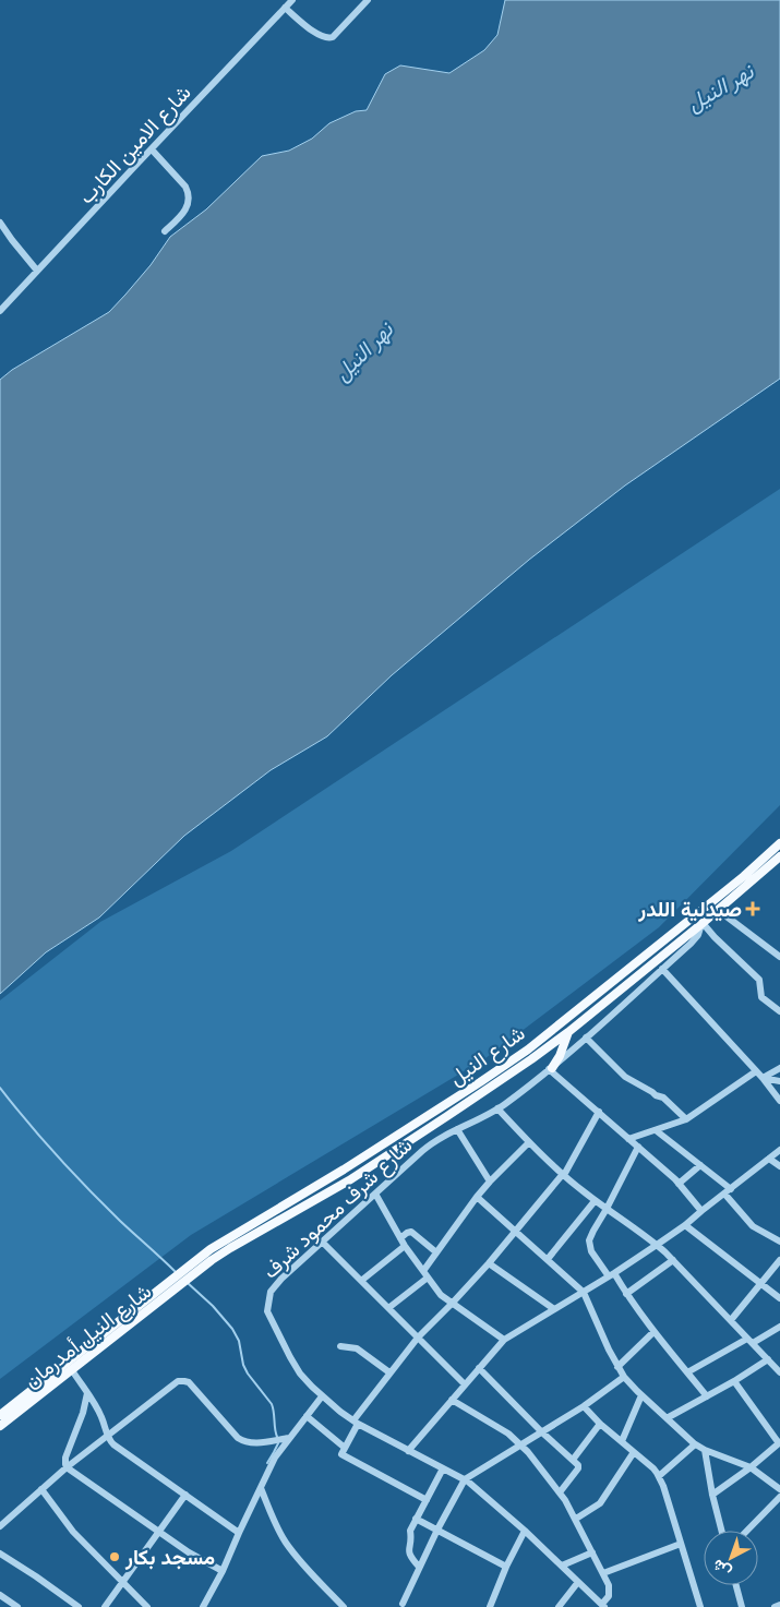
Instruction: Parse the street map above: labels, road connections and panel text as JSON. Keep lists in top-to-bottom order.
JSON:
{
  "streets": {
    "main road": ["شارع النيل", "شارع النيل أمدرمان"],
    "street": ["شارع الامين الكارب", "شارع شرف محمود شرف"]
  },
  "crossings": [
    ["شارع النيل", "شارع شرف محمود شرف"],
    ["شارع النيل", "شارع النيل أمدرمان"]
  ],
  "water": ["نهر النيل"],
  "places": {
    "health": ["صيدلية اللدر"],
    "other": ["مسجد بكار"]
  },
  "north": "bottom left"
}
